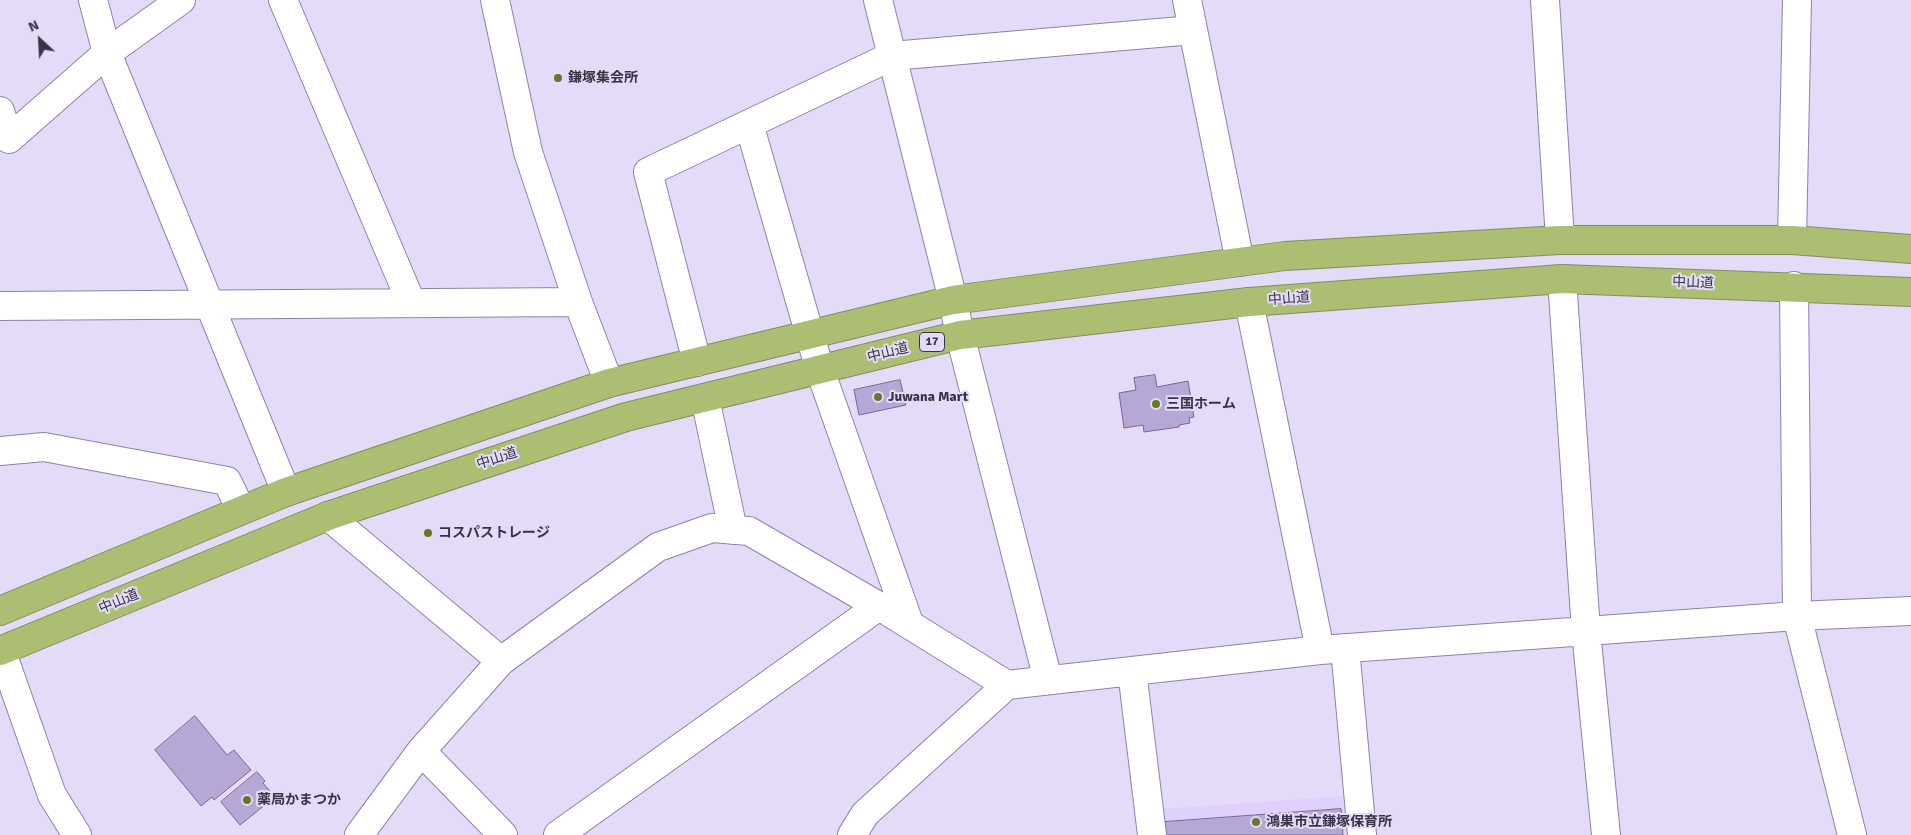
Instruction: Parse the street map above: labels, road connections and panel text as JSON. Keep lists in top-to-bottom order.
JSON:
{
  "streets": {
    "highway": ["中山道", "17"]
  },
  "places": [
    "鎌塚集会所",
    "Juwana Mart",
    "三国ホーム",
    "コスパストレージ",
    "薬局かまつか",
    "鴻巣市立鎌塚保育所"
  ],
  "north": "top left"
}
